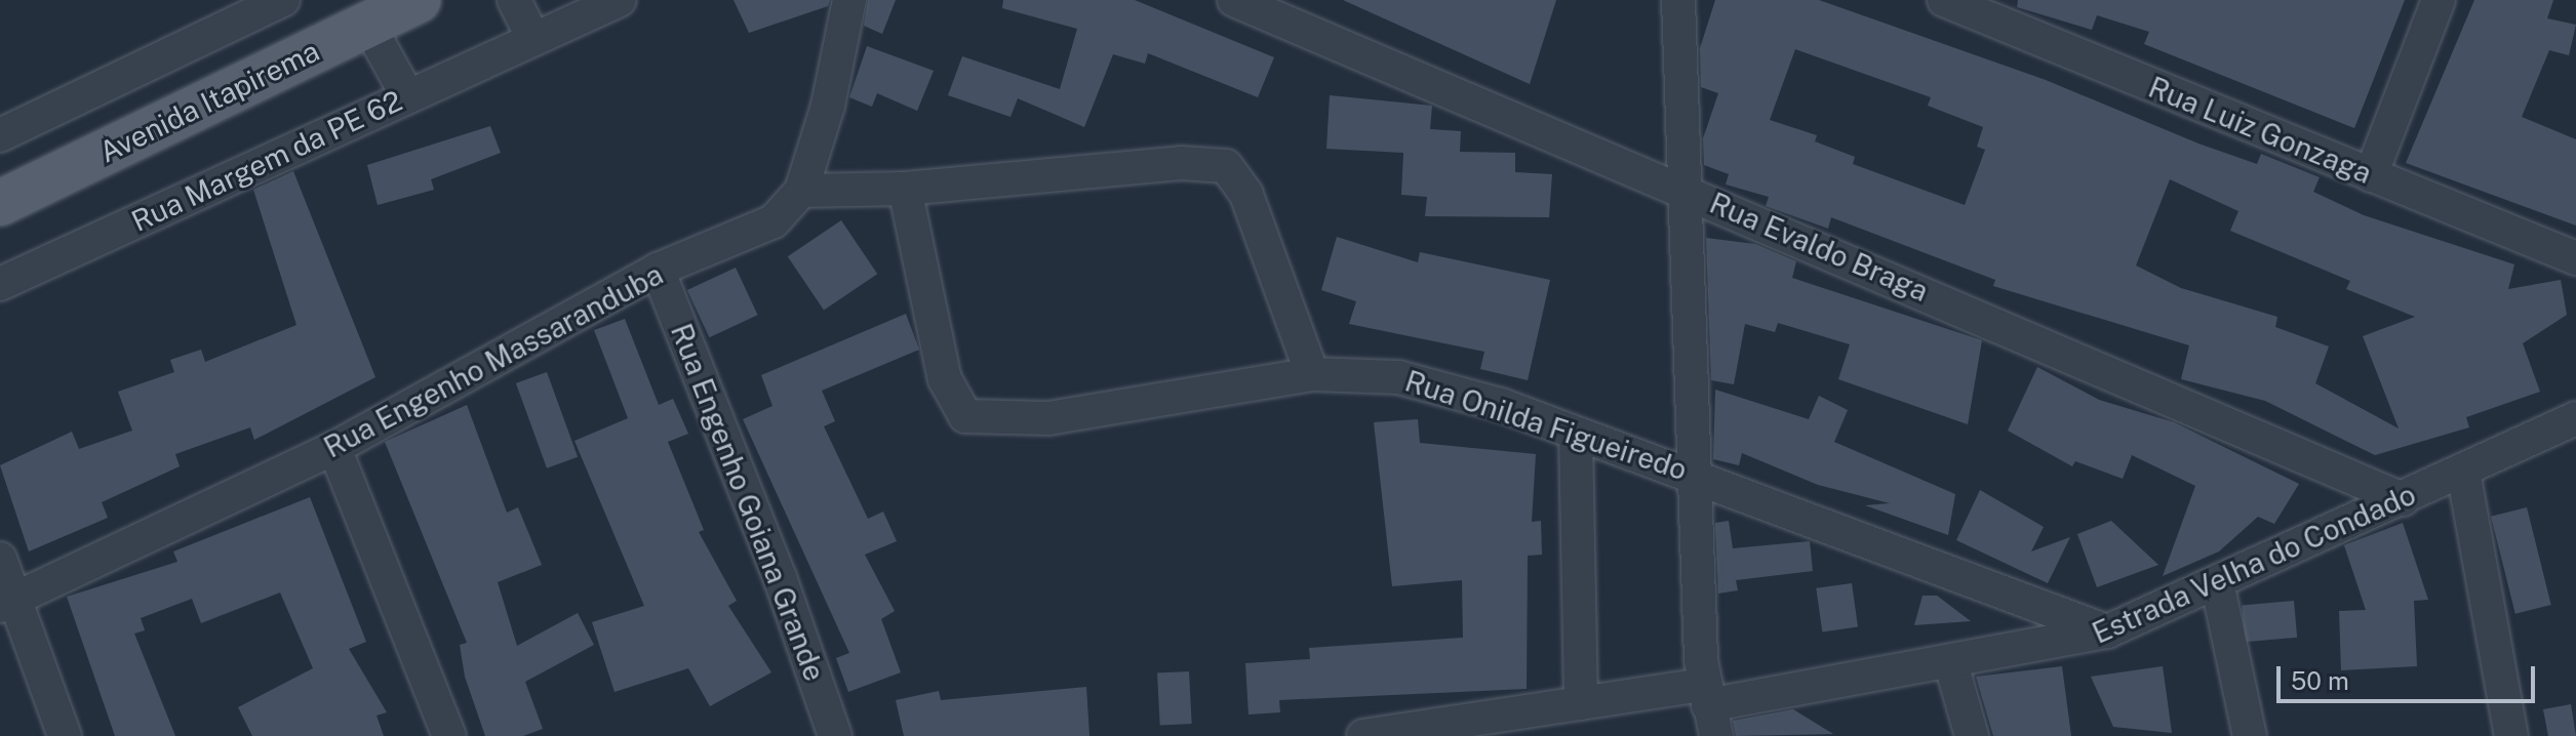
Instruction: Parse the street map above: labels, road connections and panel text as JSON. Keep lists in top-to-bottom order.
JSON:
{
  "streets": {
    "main road": ["Avenida Itapirema"],
    "street": [
      "Rua Luiz Gonzaga",
      "Rua Margem da PE 62",
      "Rua Evaldo Braga",
      "Rua Engenho Massaranduba",
      "Rua Onilda Figueiredo",
      "Rua Engenho Goiana Grande",
      "Estrada Velha do Condado"
    ]
  },
  "crossings": [
    ["Rua Evaldo Braga", "Estrada Velha do Condado"],
    ["Rua Engenho Massaranduba", "Rua Engenho Goiana Grande"],
    ["Rua Onilda Figueiredo", "Estrada Velha do Condado"]
  ],
  "scale_bar": "50 m"
}
